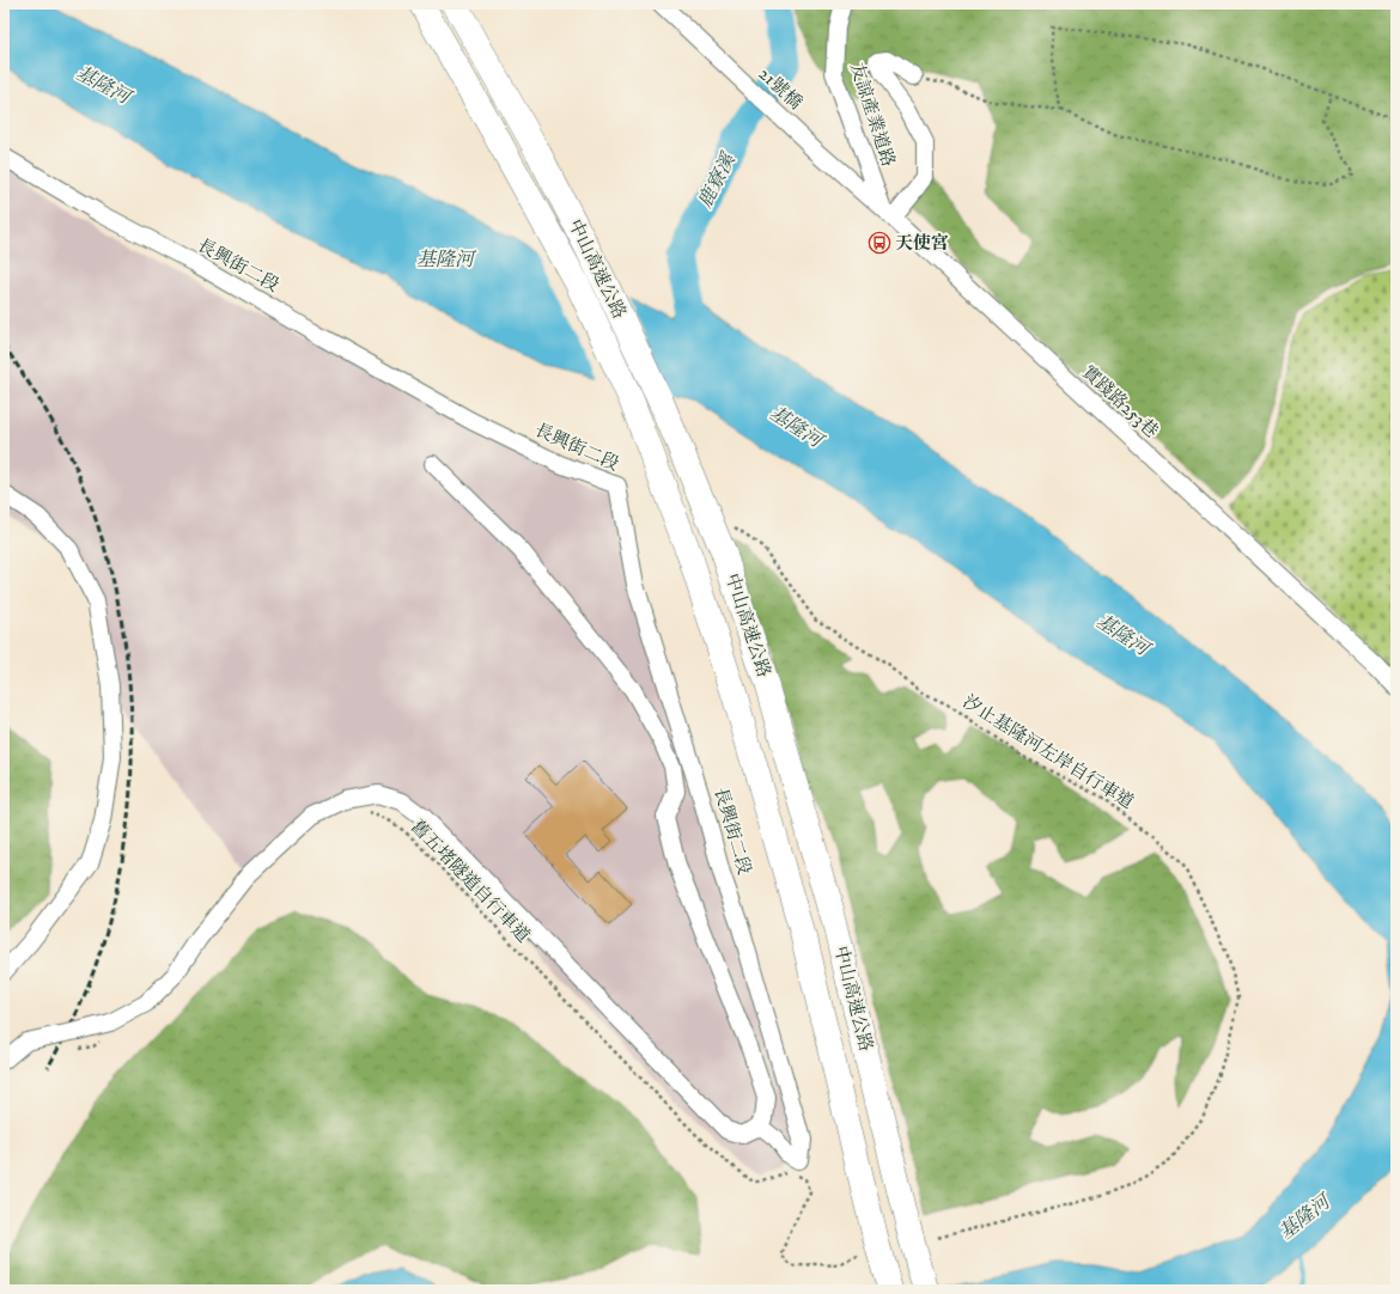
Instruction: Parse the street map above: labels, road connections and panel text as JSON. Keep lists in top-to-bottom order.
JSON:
{
  "streets": {
    "highway": ["中山高速公路"],
    "street": [
      "21號橋",
      "友諒產業道路",
      "長興街二段",
      "實踐路253巷"
    ],
    "path": ["汐止基隆河左岸自行車道", "舊五堵隧道自行車道"]
  },
  "crossings": [
    ["21號橋", "實踐路253巷"],
    ["友諒產業道路", "實踐路253巷"]
  ],
  "water": ["基隆河", "鹿寮溪"],
  "places": {
    "bus stop": ["天使宮"]
  }
}
